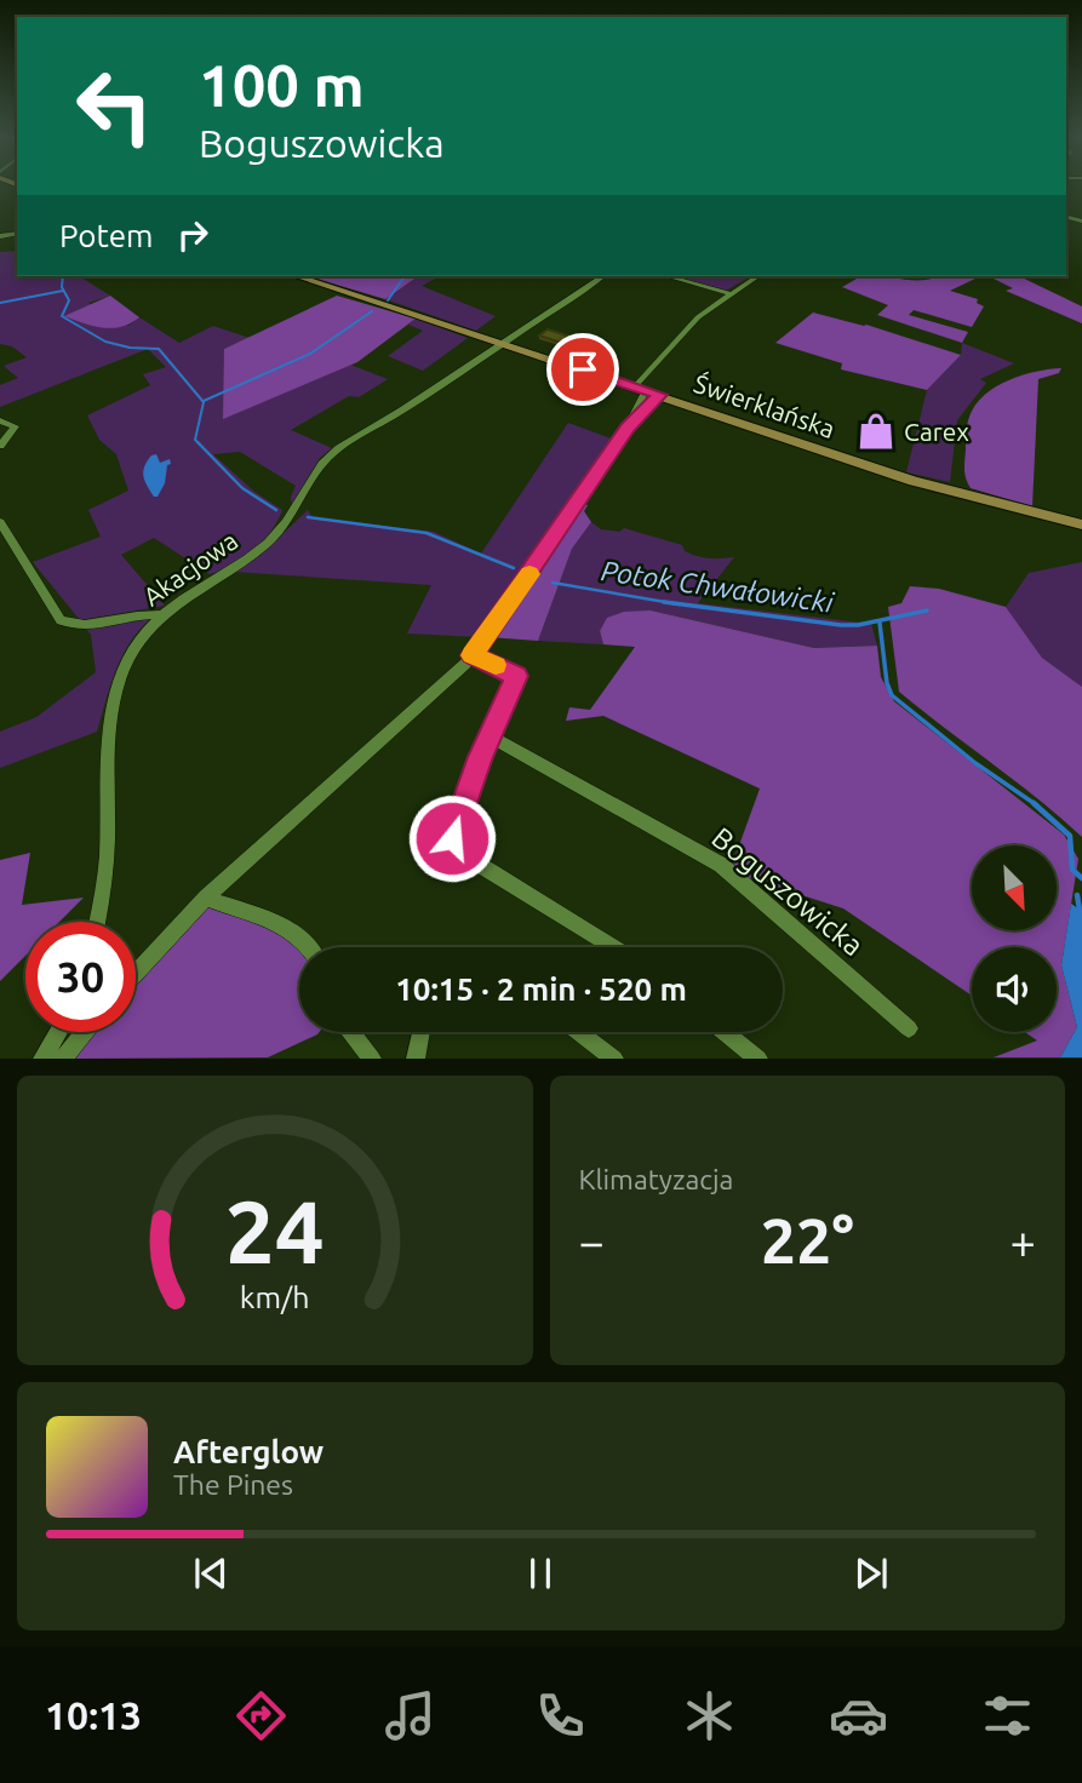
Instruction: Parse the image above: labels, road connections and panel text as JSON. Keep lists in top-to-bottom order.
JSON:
{
  "streets": {
    "main road": ["Świerklańska"],
    "street": ["Akacjowa", "Boguszowicka"]
  },
  "crossings": [
    ["Świerklańska", "Akacjowa"]
  ],
  "water": ["Potok Chwałowicki"],
  "places": {
    "shop": ["Carex"]
  },
  "north": "bottom right",
  "page": {
    "turn": ["100 m", "Boguszowicka"],
    "then": "Potem",
    "limit": "30",
    "trip": "10:15 · 2 min · 520 m",
    "tile": "Klimatyzacja",
    "heat": ["−", "22°", "+"],
    "song": ["Afterglow", "The Pines"],
    "tabs": "10:13",
    "gauge": ["24", "km/h"]
  }
}
